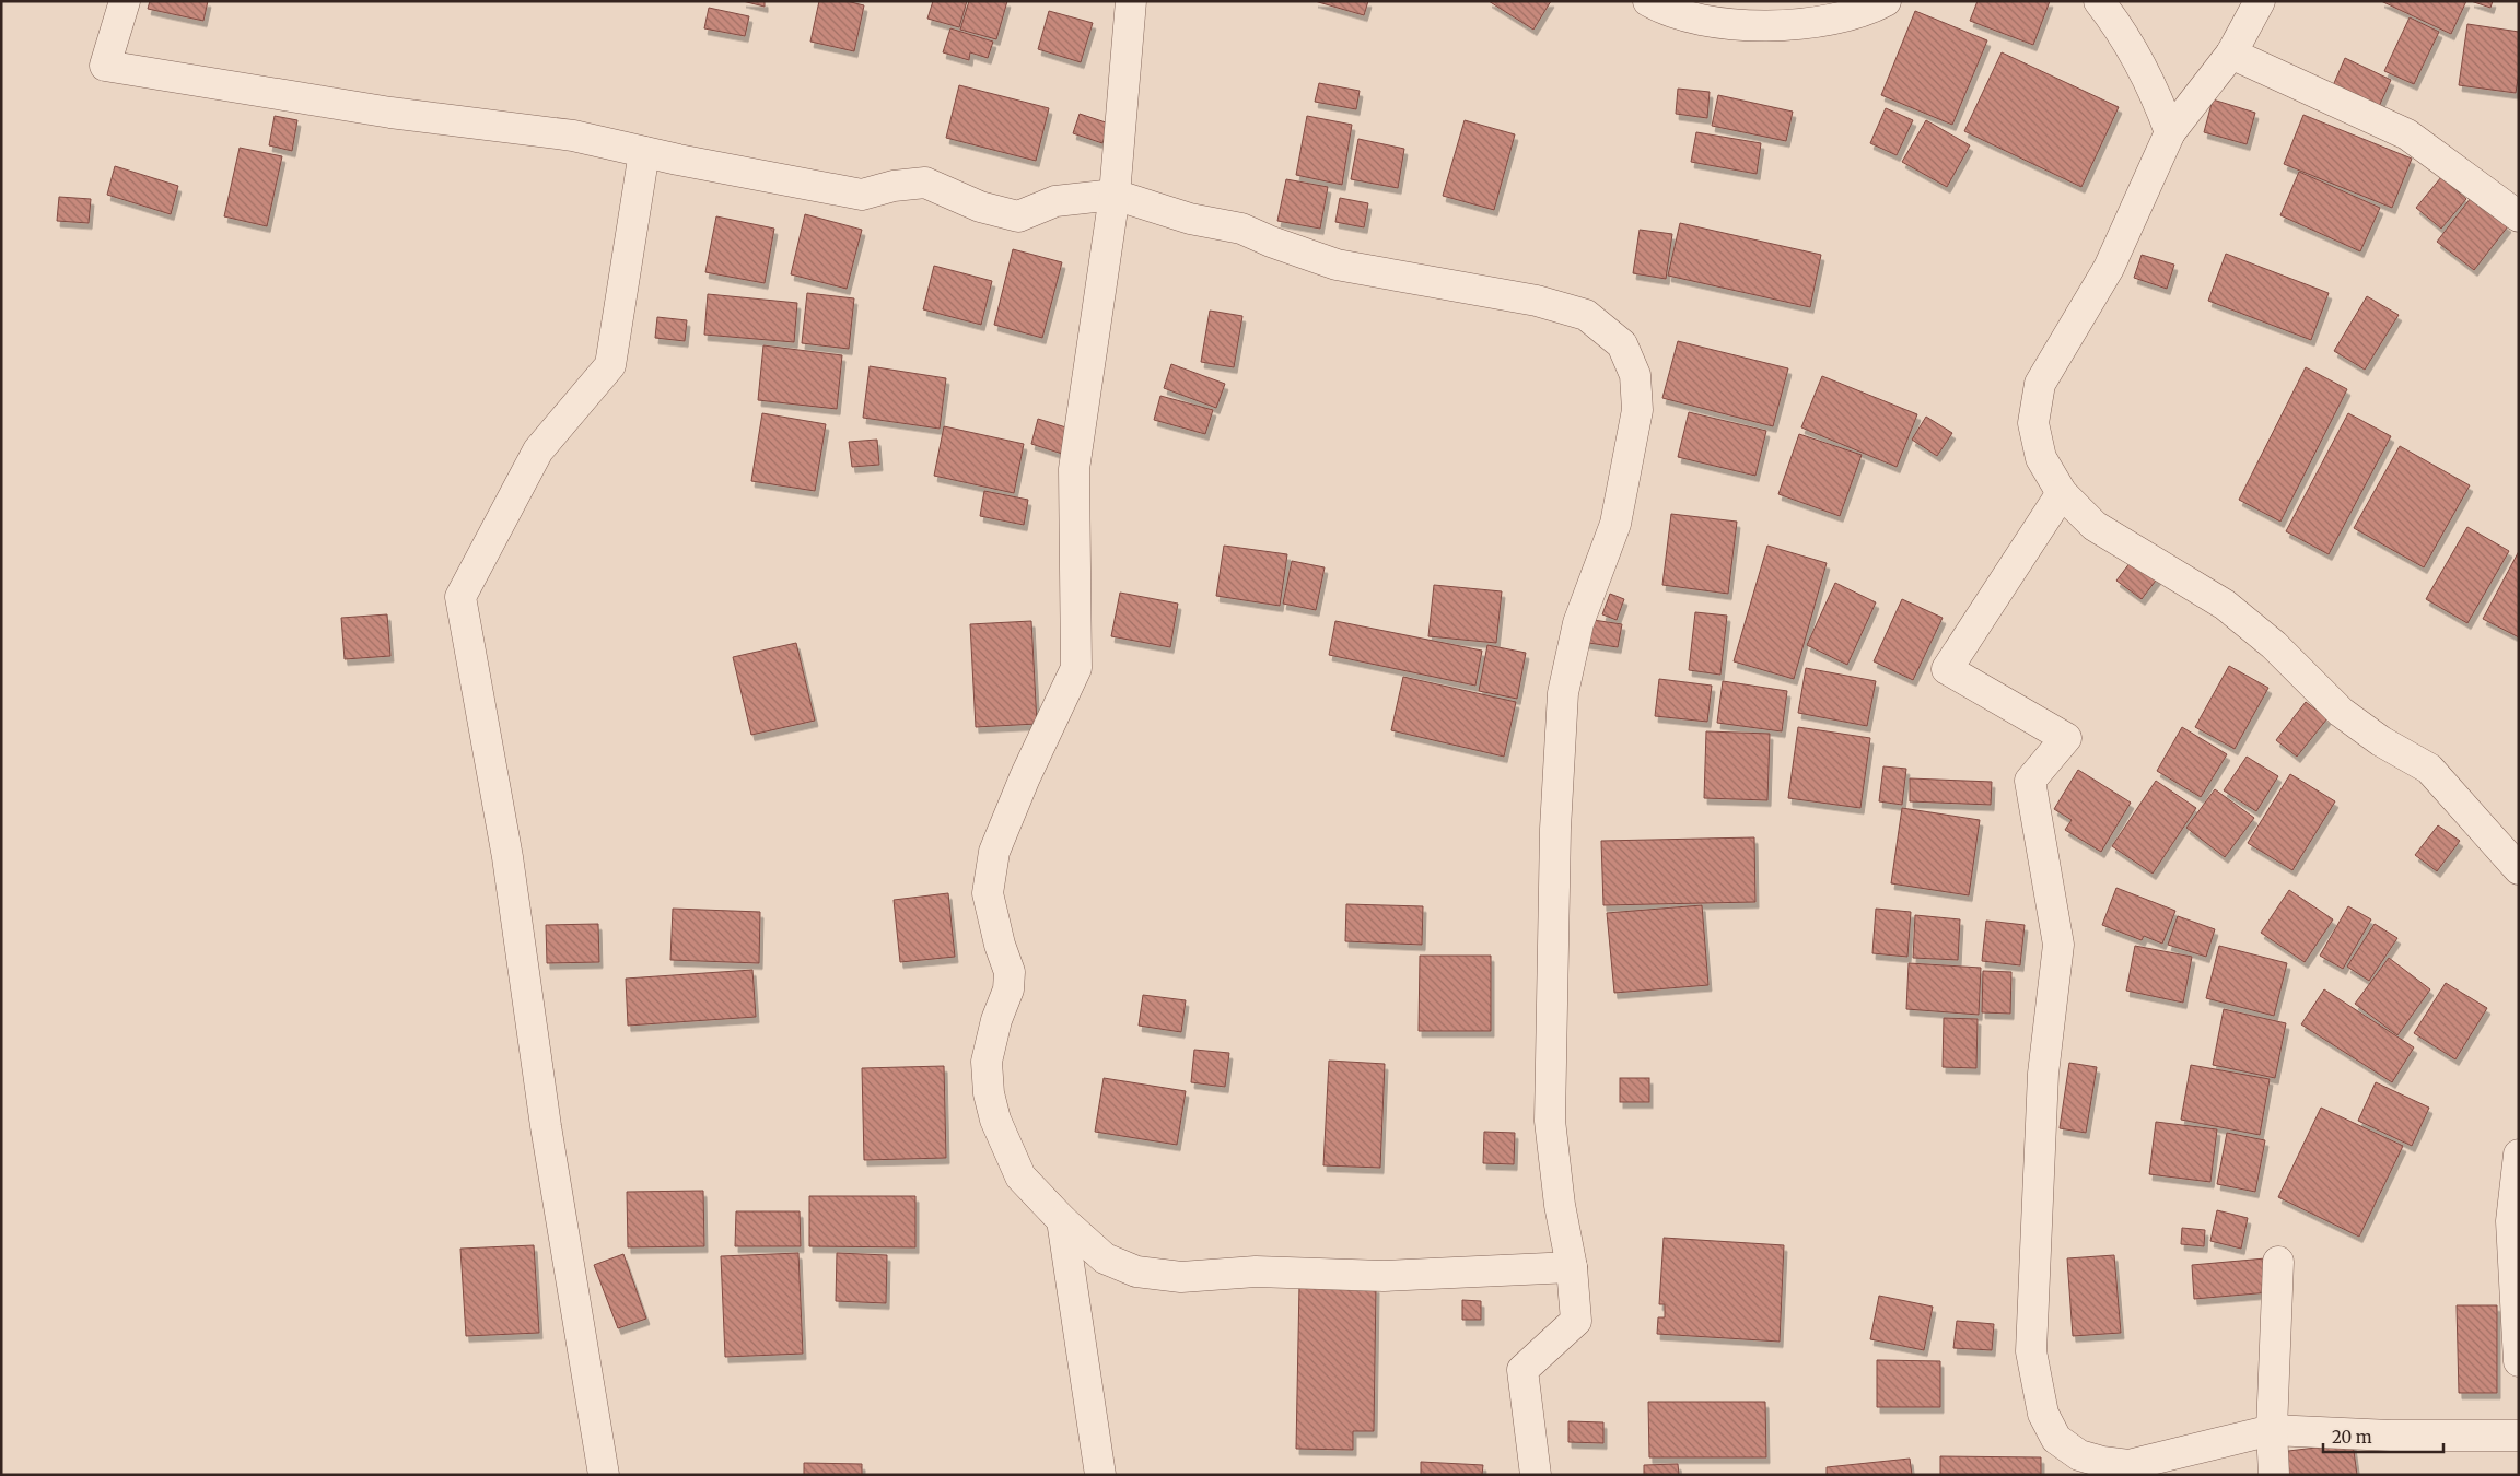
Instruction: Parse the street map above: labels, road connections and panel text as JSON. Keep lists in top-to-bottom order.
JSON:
{
  "scale_bar": "20 m"
}
